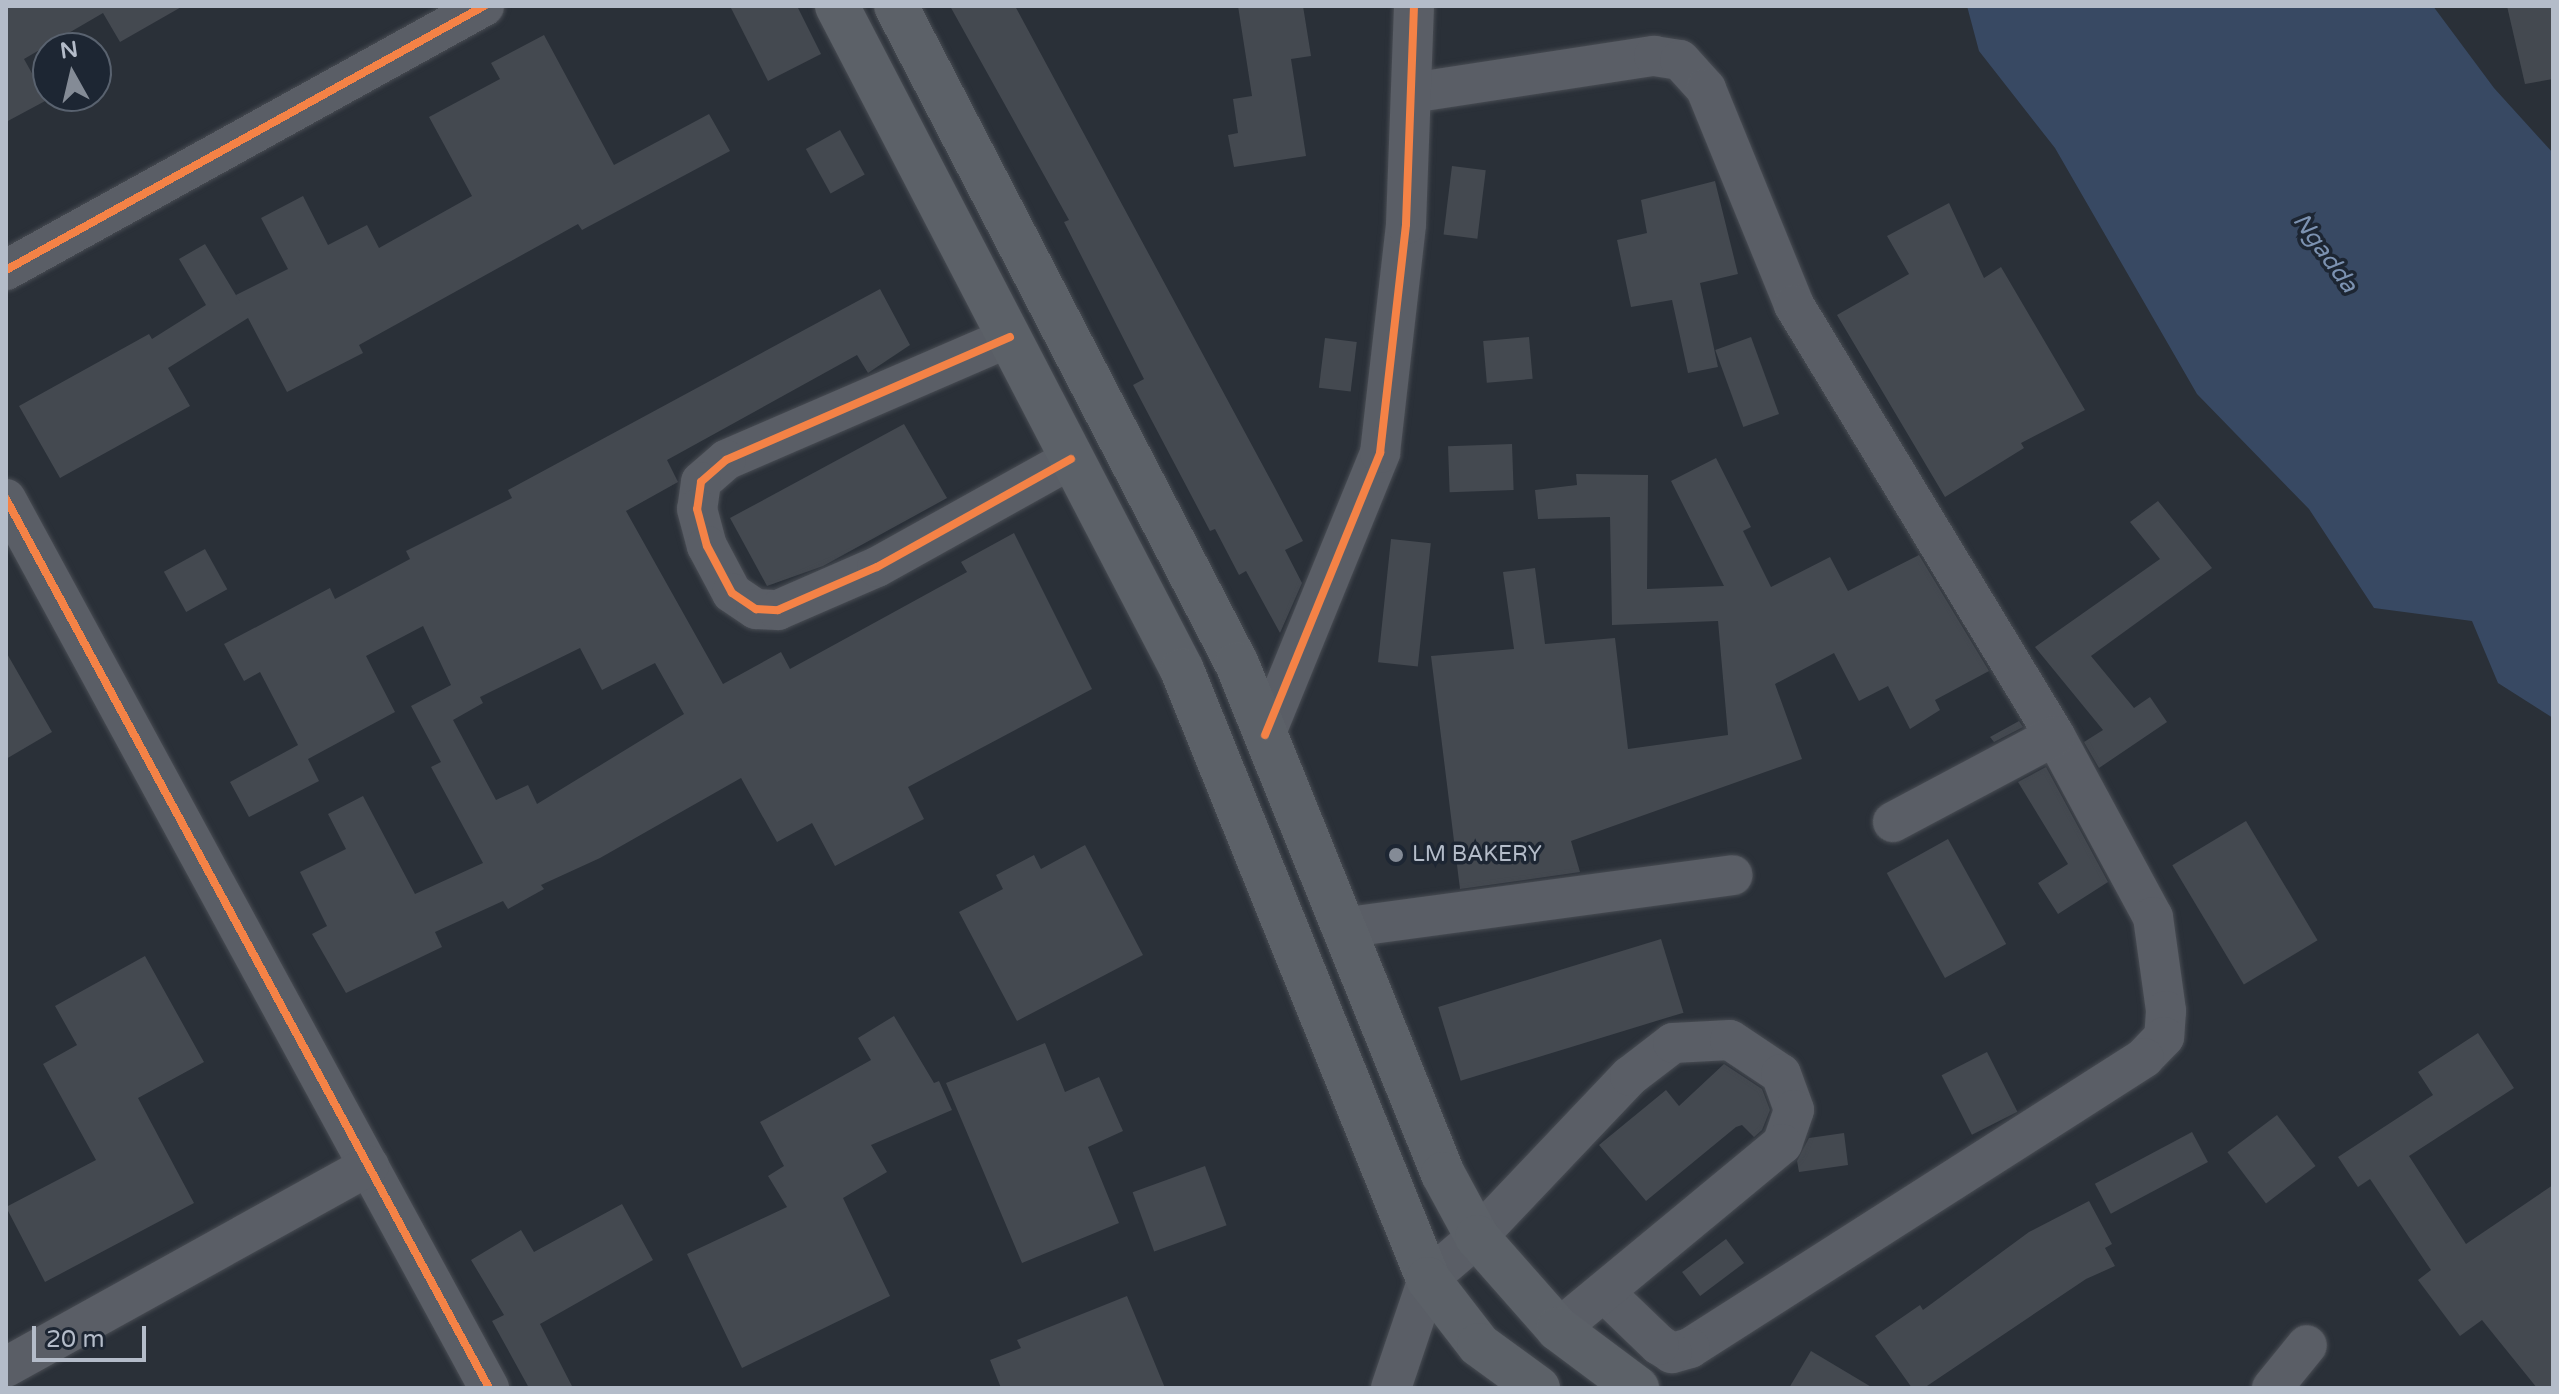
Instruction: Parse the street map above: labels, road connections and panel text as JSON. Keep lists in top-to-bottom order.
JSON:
{
  "water": ["Ngadda"],
  "places": ["LM BAKERY"],
  "scale_bar": "20 m",
  "north": "top"
}
